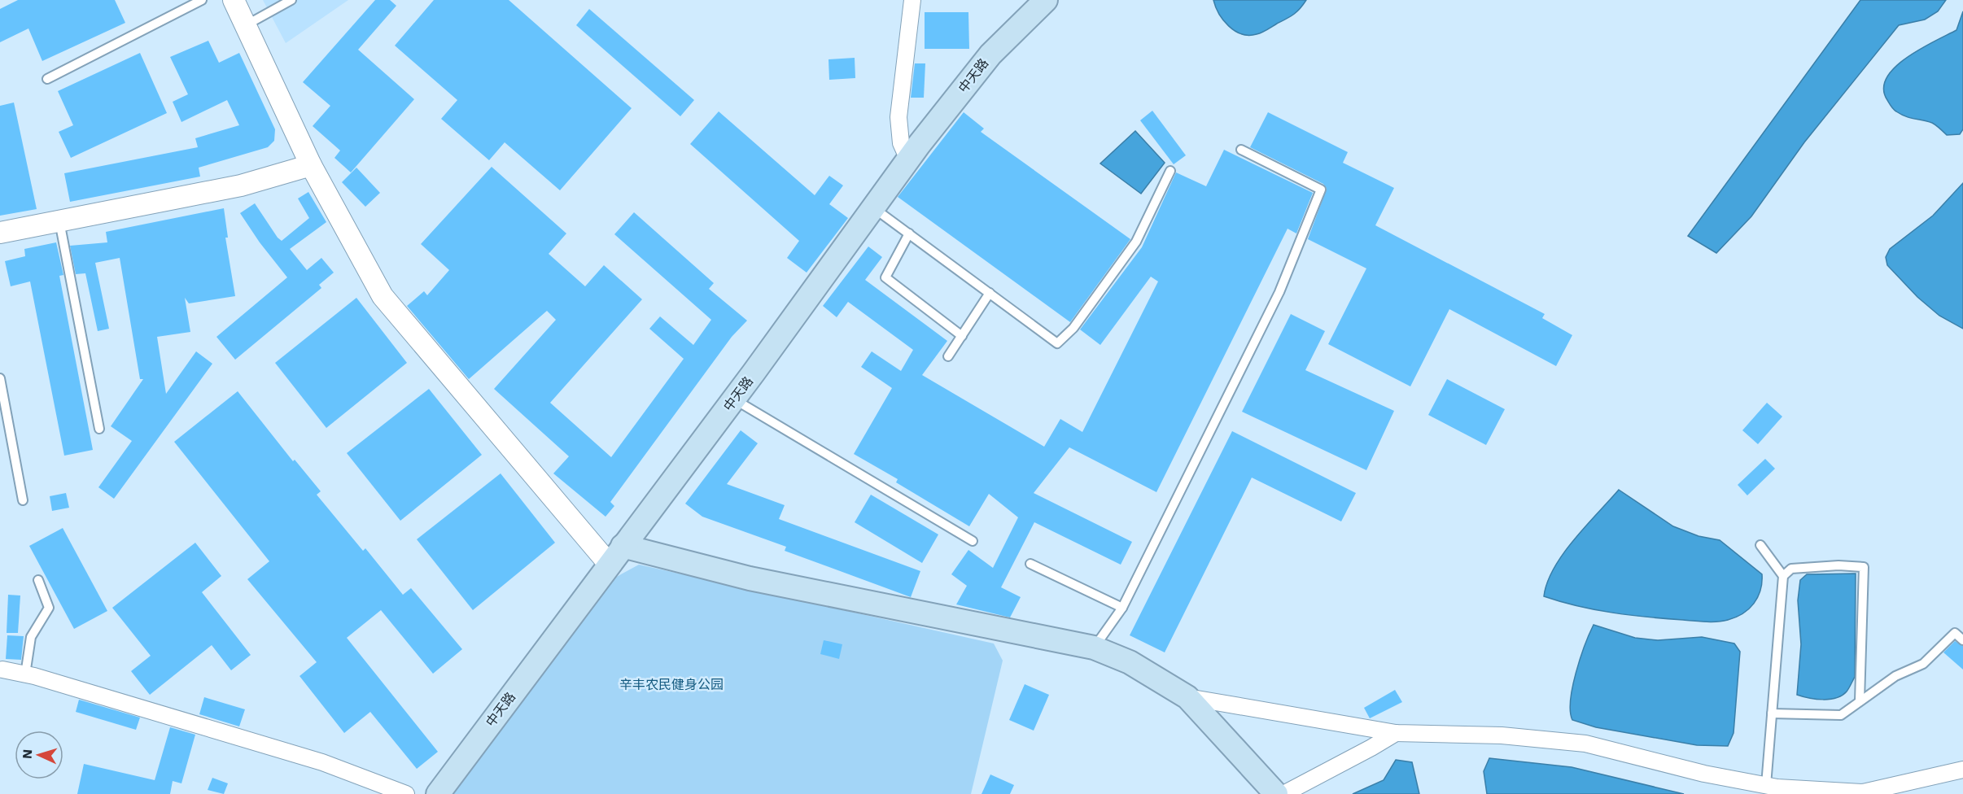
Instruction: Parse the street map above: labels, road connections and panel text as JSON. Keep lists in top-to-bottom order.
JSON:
{
  "streets": {
    "main road": ["中天路"]
  },
  "parks": ["辛丰农民健身公园"],
  "north": "left"
}
